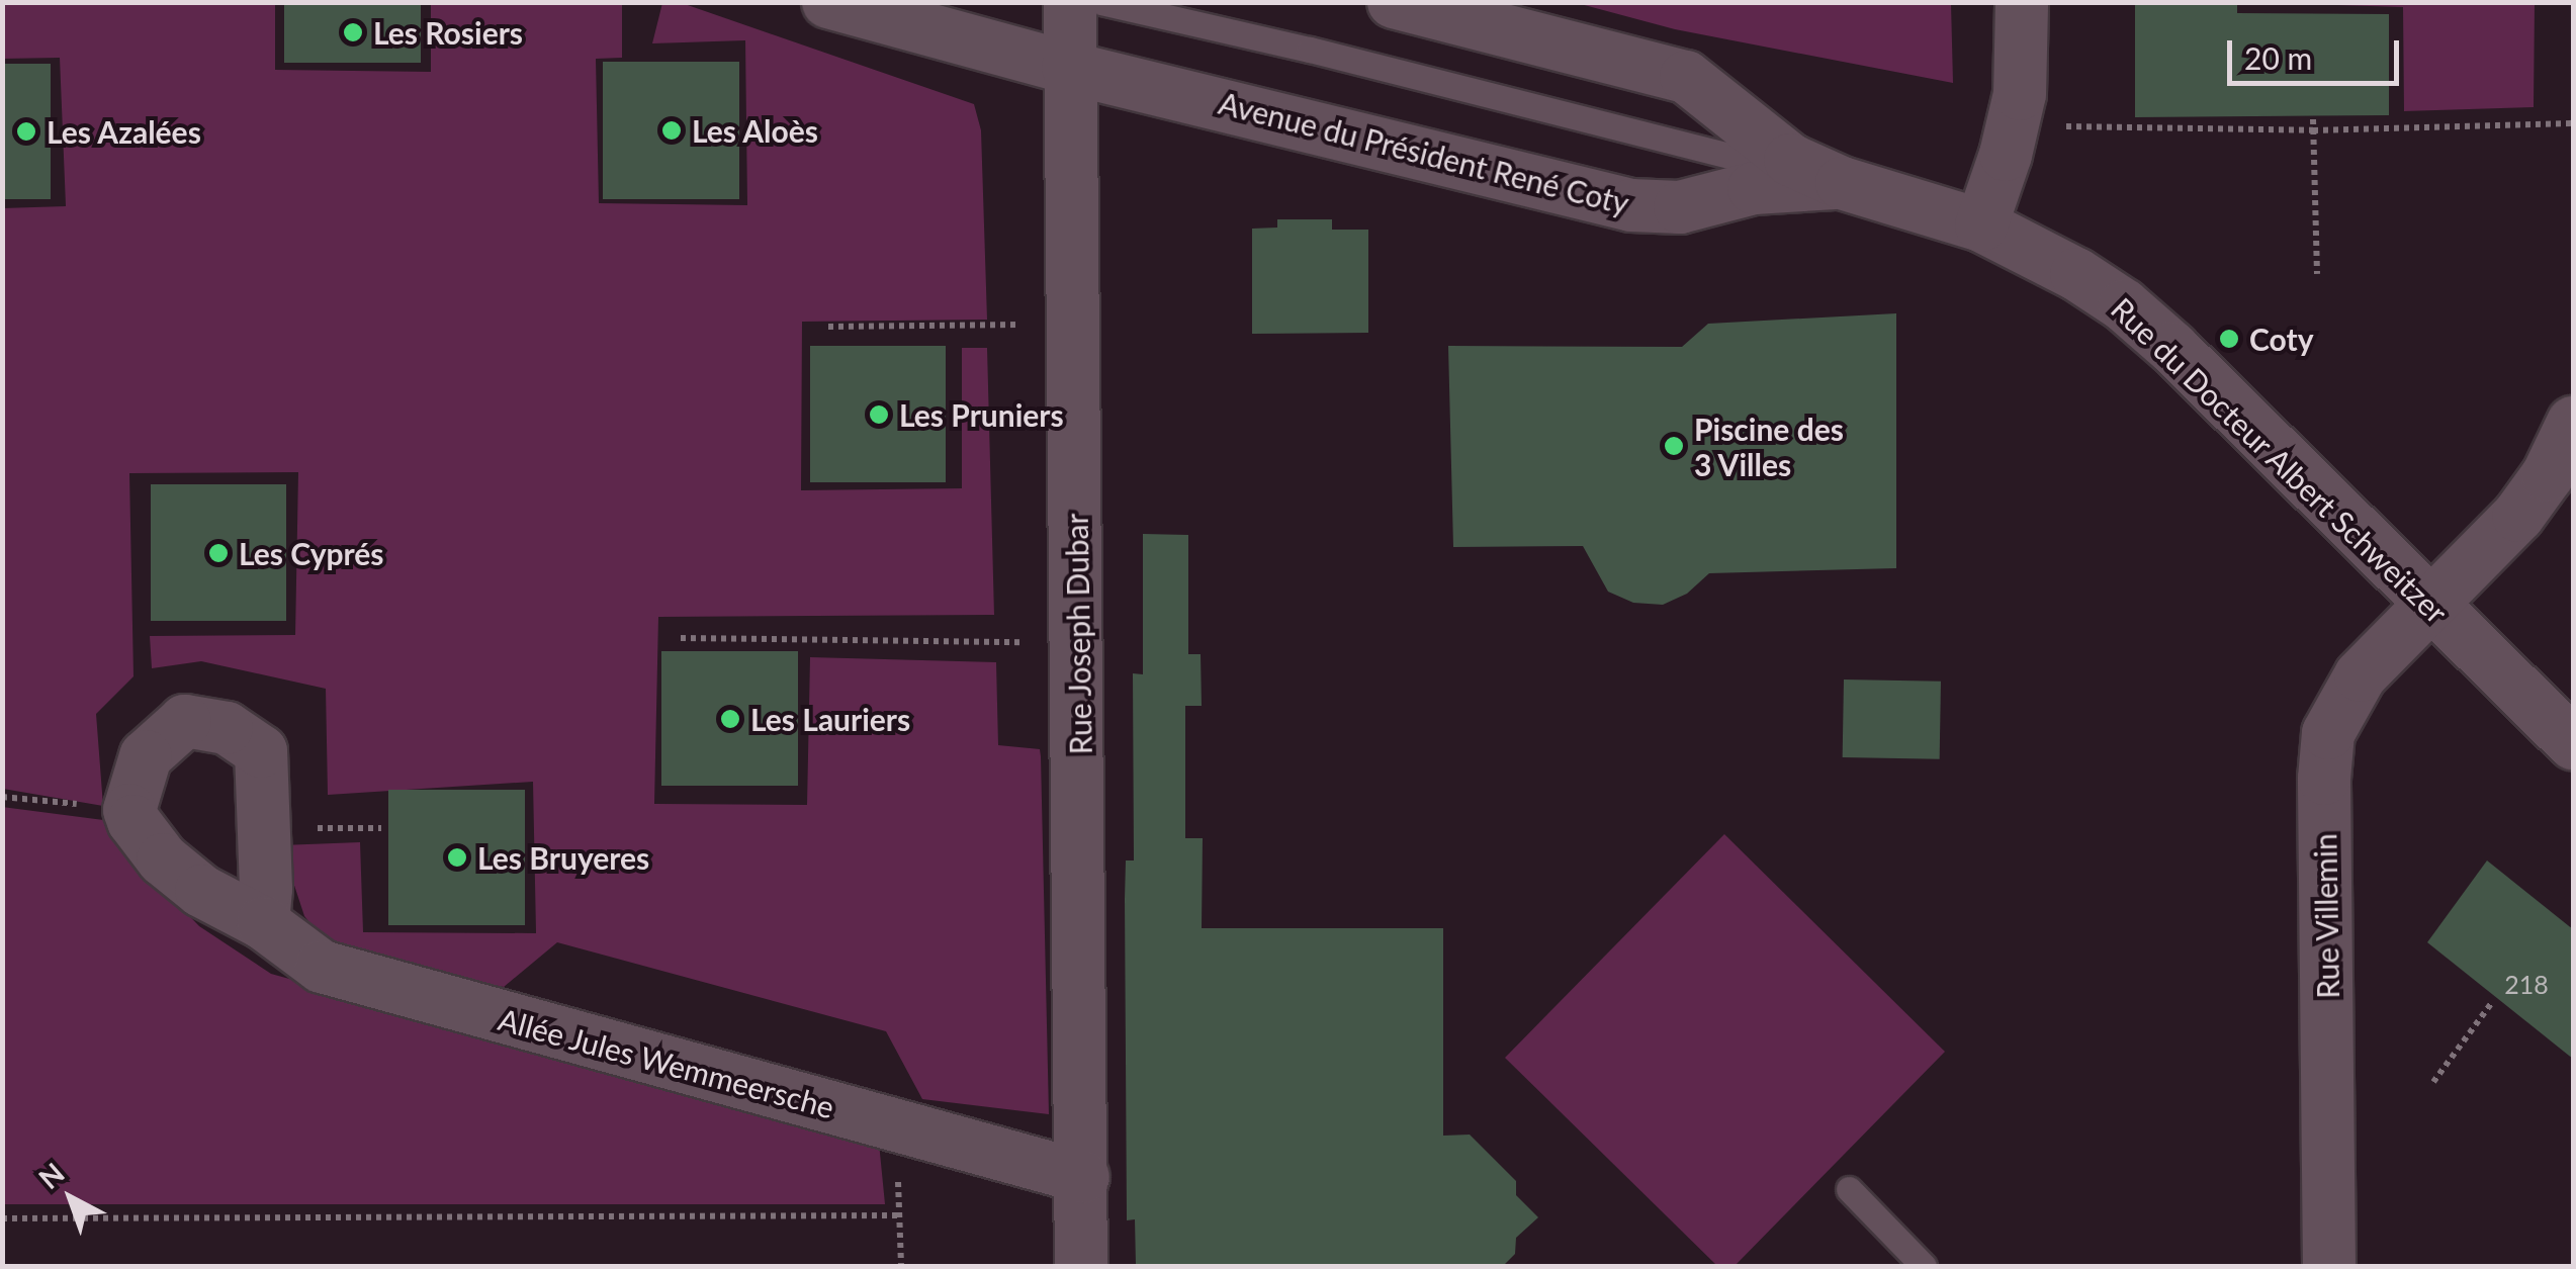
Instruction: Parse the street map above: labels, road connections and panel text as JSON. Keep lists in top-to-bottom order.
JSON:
{
  "streets": {
    "street": [
      "Avenue du Président René Coty",
      "Rue du Docteur Albert Schweitzer",
      "Rue Joseph Dubar",
      "Rue Villemin",
      "Allée Jules Wemmeersche"
    ]
  },
  "crossings": [
    ["Avenue du Président René Coty", "Rue du Docteur Albert Schweitzer"],
    ["Avenue du Président René Coty", "Rue Joseph Dubar"],
    ["Rue du Docteur Albert Schweitzer", "Rue Villemin"],
    ["Rue Joseph Dubar", "Allée Jules Wemmeersche"]
  ],
  "places": [
    "Les Rosiers",
    "Les Aloès",
    "Les Azalées",
    "Coty",
    "Les Pruniers",
    "Piscine des 3 Villes",
    "Les Cyprés",
    "Les Lauriers",
    "Les Bruyeres"
  ],
  "house_numbers": ["218"],
  "scale_bar": "20 m",
  "north": "top left"
}
